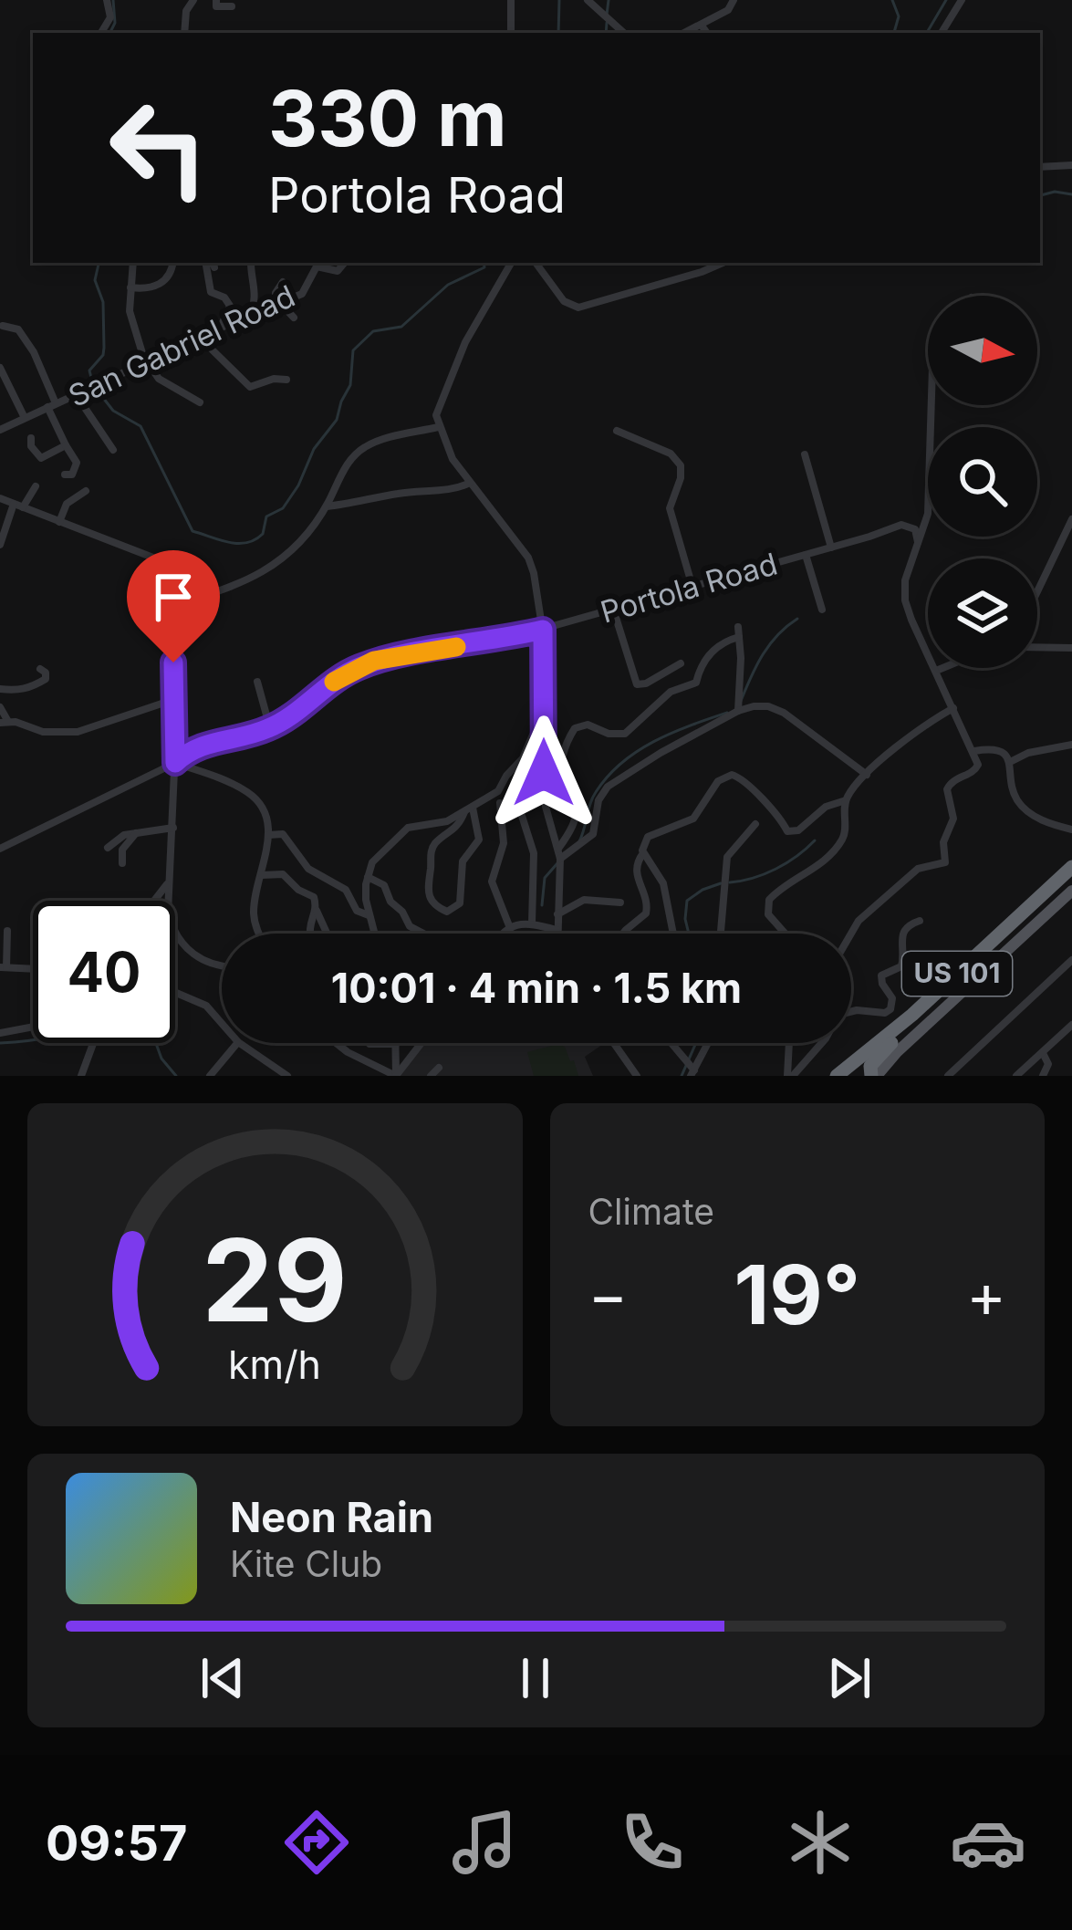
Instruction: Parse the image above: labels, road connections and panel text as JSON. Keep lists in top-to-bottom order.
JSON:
{
  "streets": {
    "highway": ["US 101"],
    "street": ["San Gabriel Road", "Portola Road"]
  },
  "north": "right",
  "page": {
    "turn": ["330 m", "Portola Road"],
    "limit": "40",
    "trip": "10:01 · 4 min · 1.5 km",
    "tile": "Climate",
    "heat": ["−", "19°", "+"],
    "song": ["Neon Rain", "Kite Club"],
    "tabs": "09:57",
    "gauge": ["29", "km/h"]
  }
}
